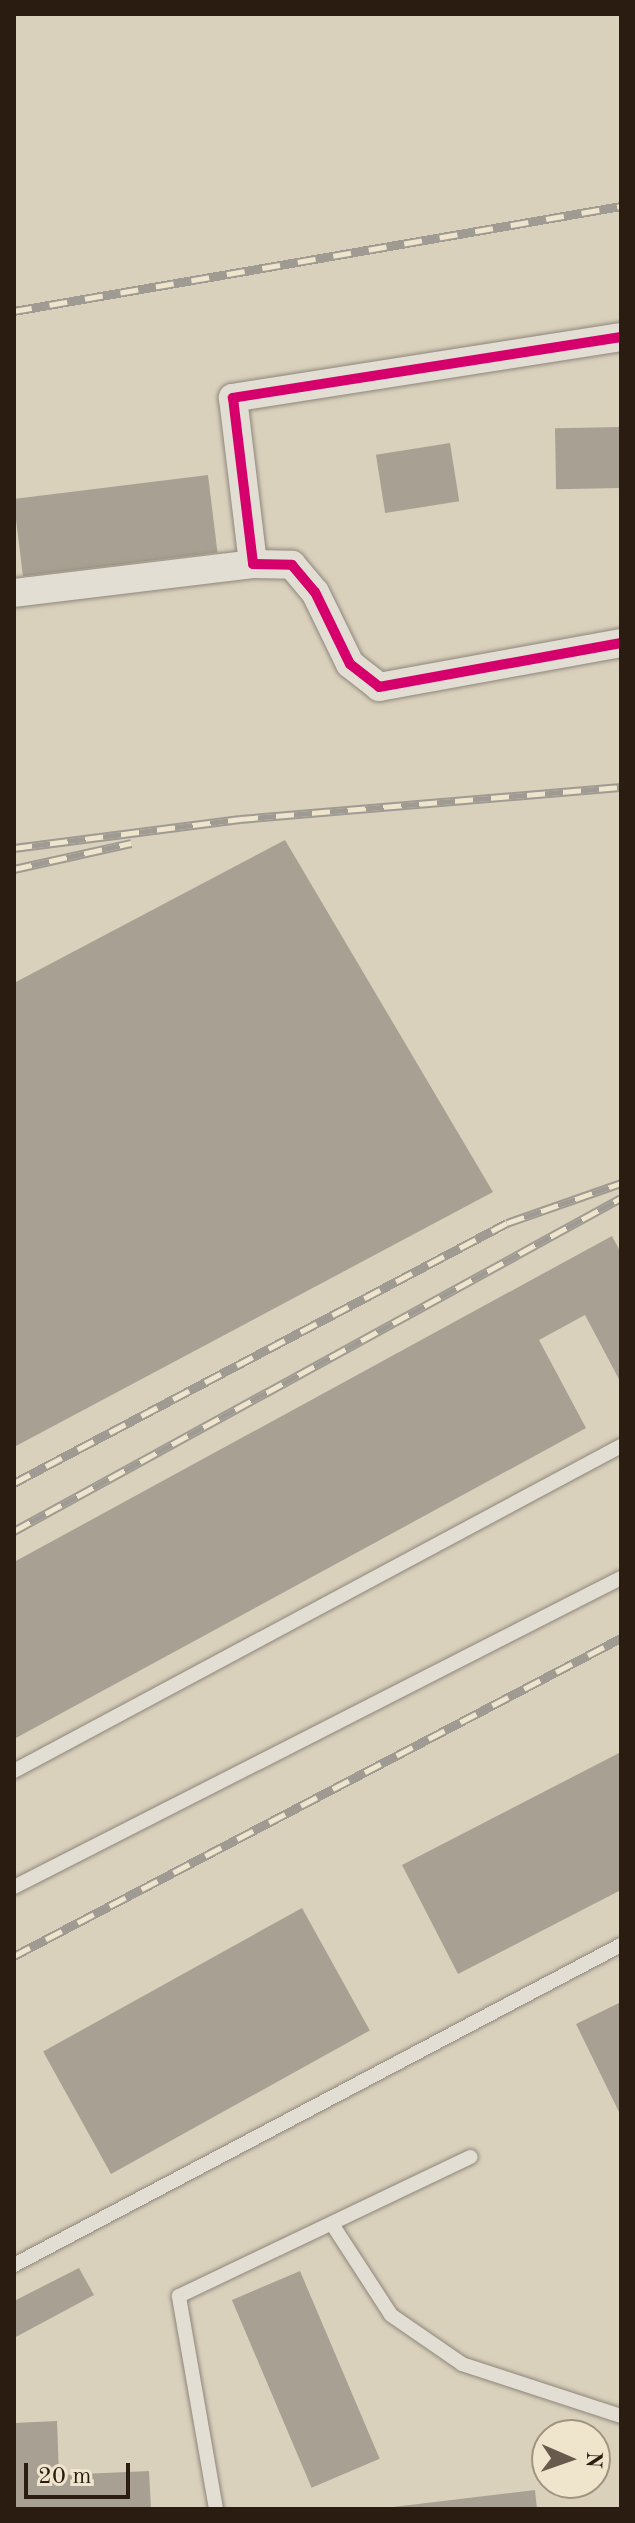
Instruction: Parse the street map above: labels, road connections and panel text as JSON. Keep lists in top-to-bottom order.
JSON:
{
  "scale_bar": "20 m",
  "north": "right"
}
